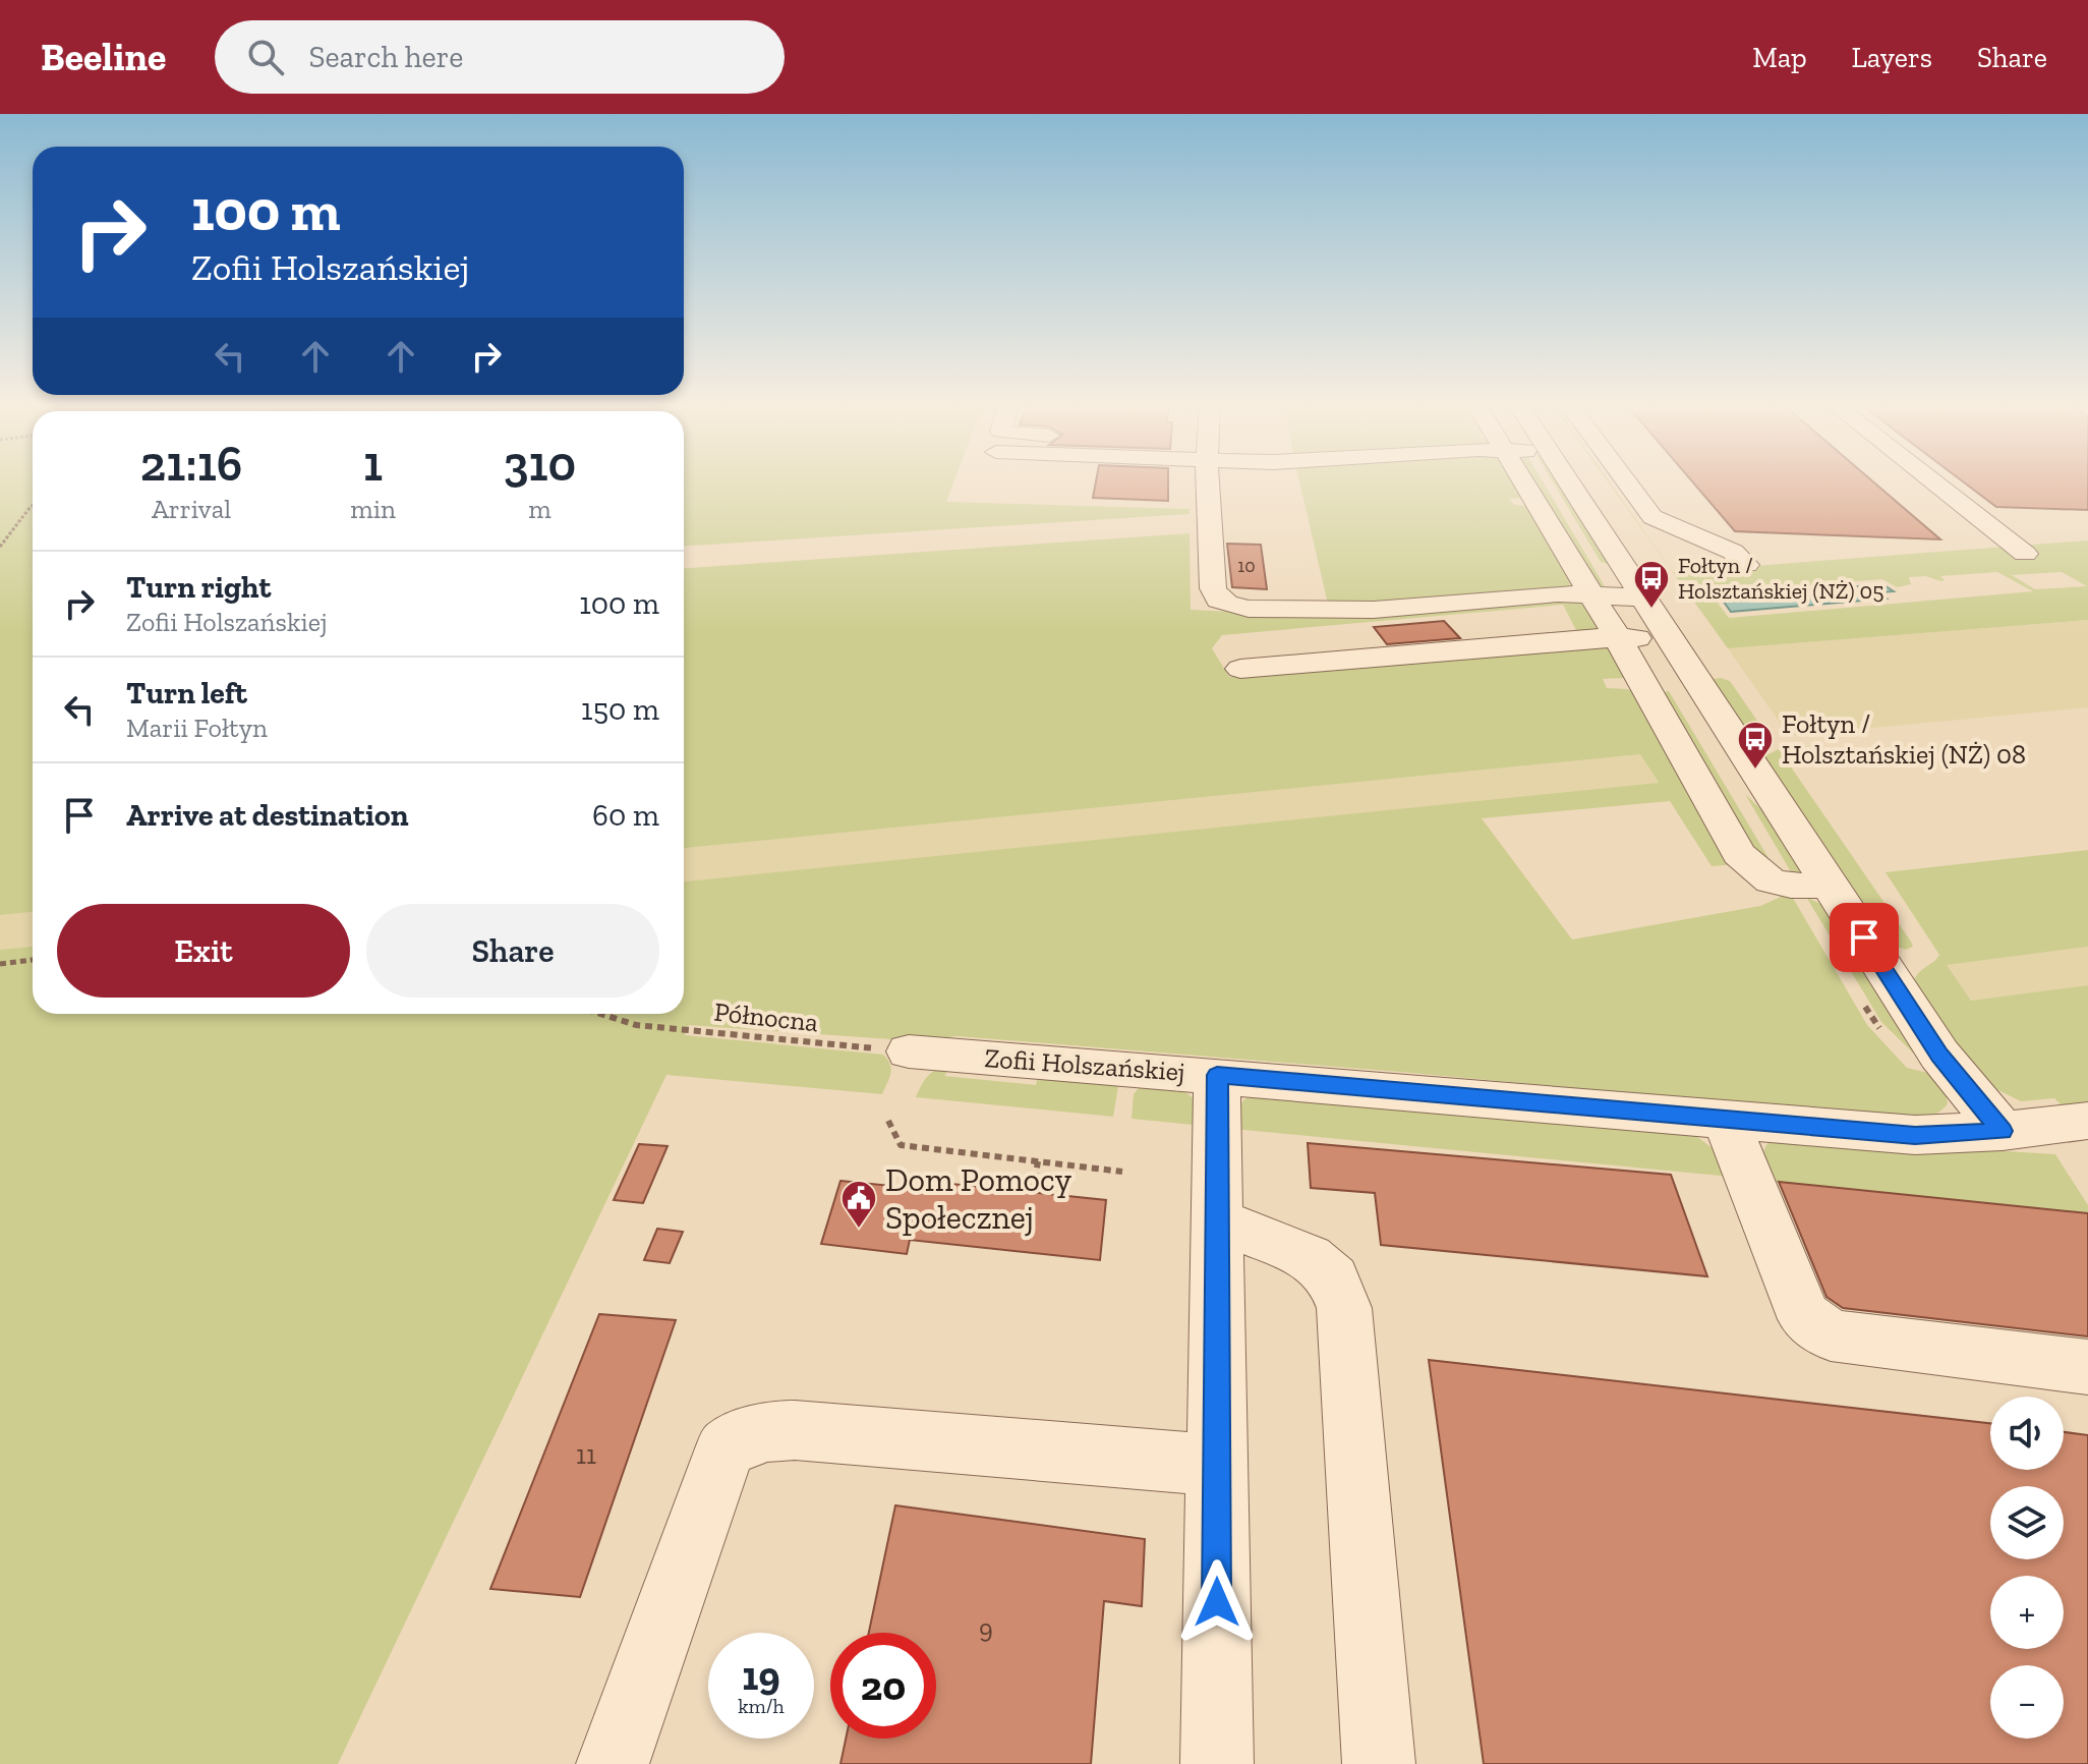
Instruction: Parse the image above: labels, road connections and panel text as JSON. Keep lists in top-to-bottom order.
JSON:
{
  "streets": {
    "street": ["Zofii Holszańskiej"],
    "path": ["Północna"]
  },
  "crossings": [
    ["Północna", "Zofii Holszańskiej"]
  ],
  "places": {
    "bus stop": ["Fołtyn / Holsztańskiej (NŻ) 05", "Fołtyn / Holsztańskiej (NŻ) 08"],
    "public building": ["Dom Pomocy Społecznej"]
  },
  "house_numbers": ["10", "11", "9"],
  "page": {
    "header": "Beeline",
    "search": "Search here",
    "nav": ["Map", "Layers", "Share"],
    "turn": ["100 m", "Zofii Holszańskiej"],
    "eta": [
      "21:16",
      "Arrival",
      "1",
      "min",
      "310",
      "m"
    ],
    "list": [
      {
        "name": "Turn right",
        "note": "Zofii Holszańskiej",
        "value": "100 m"
      },
      {
        "name": "Turn left",
        "note": "Marii Fołtyn",
        "value": "150 m"
      },
      {
        "name": "Arrive at destination",
        "value": "60 m"
      }
    ],
    "buttons": ["Exit", "Share"],
    "map_buttons": ["+", "−"],
    "speed": "19 km/h",
    "limit": "20"
  }
}
